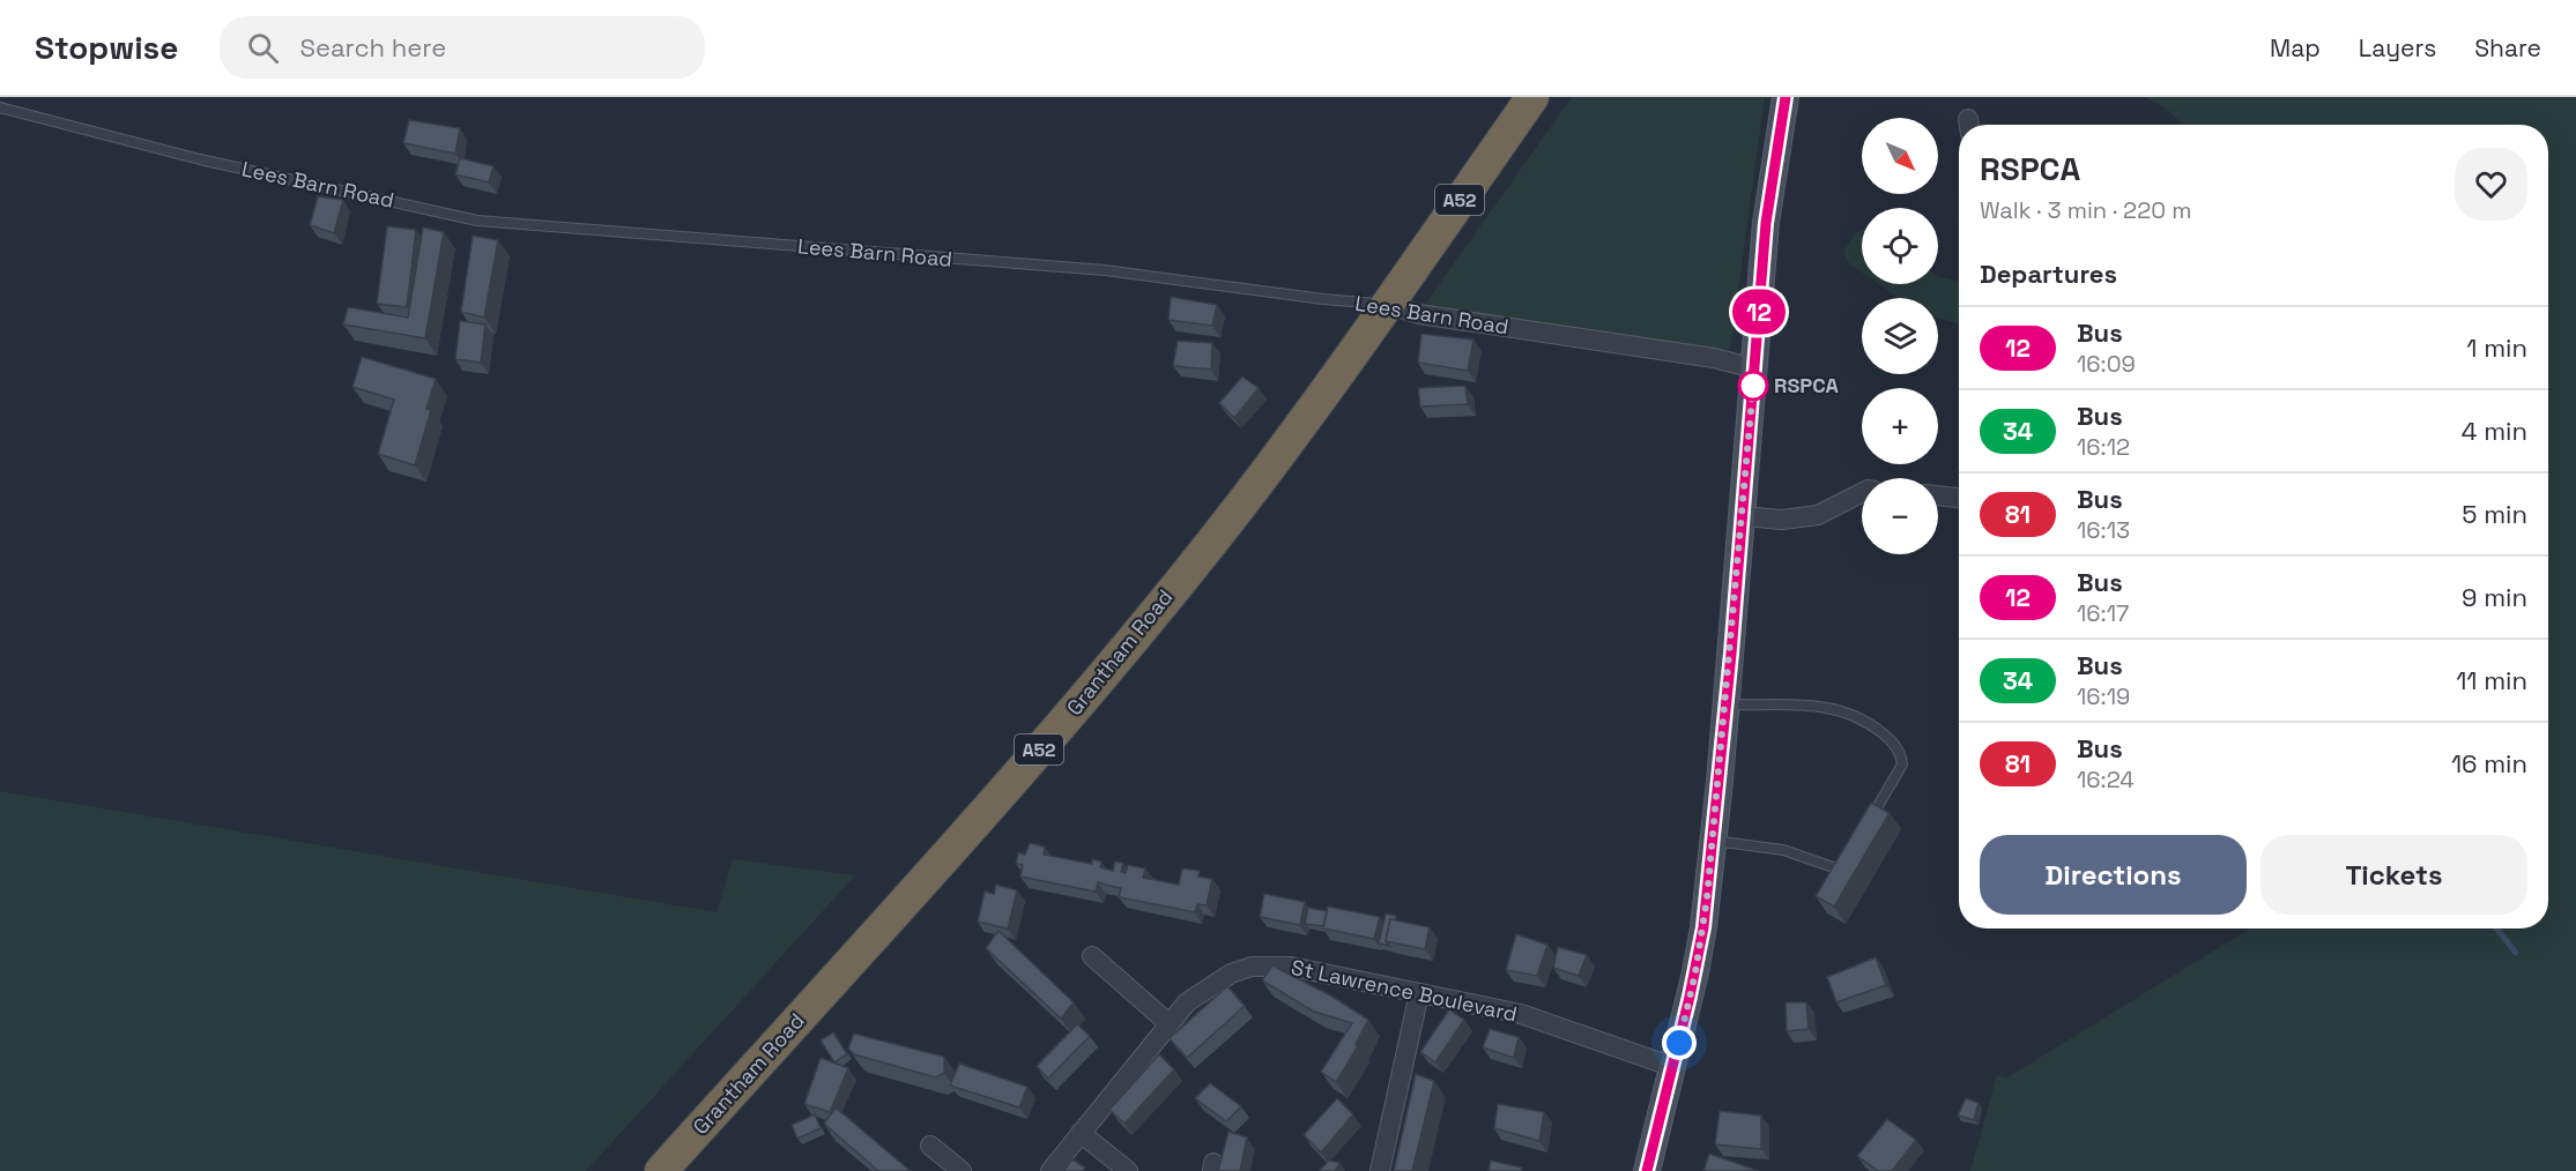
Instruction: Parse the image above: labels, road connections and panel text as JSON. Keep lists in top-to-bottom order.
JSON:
{
  "streets": {
    "highway": ["A52", "Grantham Road"],
    "street": ["Lees Barn Road", "St Lawrence Boulevard"]
  },
  "crossings": [
    ["Lees Barn Road", "Grantham Road"]
  ],
  "places": ["RSPCA"],
  "lines": ["bus line 12"],
  "north": "bottom right",
  "page": {
    "header": "Stopwise",
    "search": "Search here",
    "nav": ["Map", "Layers", "Share"],
    "on_map": "12",
    "map_buttons": ["+", "−"],
    "heading": [
      ["RSPCA", "Walk · 3 min · 220 m"],
      "Departures"
    ],
    "list": [
      {
        "mark": "12",
        "name": "Bus",
        "note": "16:09",
        "value": "1 min"
      },
      {
        "mark": "34",
        "name": "Bus",
        "note": "16:12",
        "value": "4 min"
      },
      {
        "mark": "81",
        "name": "Bus",
        "note": "16:13",
        "value": "5 min"
      },
      {
        "mark": "12",
        "name": "Bus",
        "note": "16:17",
        "value": "9 min"
      },
      {
        "mark": "34",
        "name": "Bus",
        "note": "16:19",
        "value": "11 min"
      },
      {
        "mark": "81",
        "name": "Bus",
        "note": "16:24",
        "value": "16 min"
      }
    ],
    "buttons": ["Directions", "Tickets"]
  }
}
